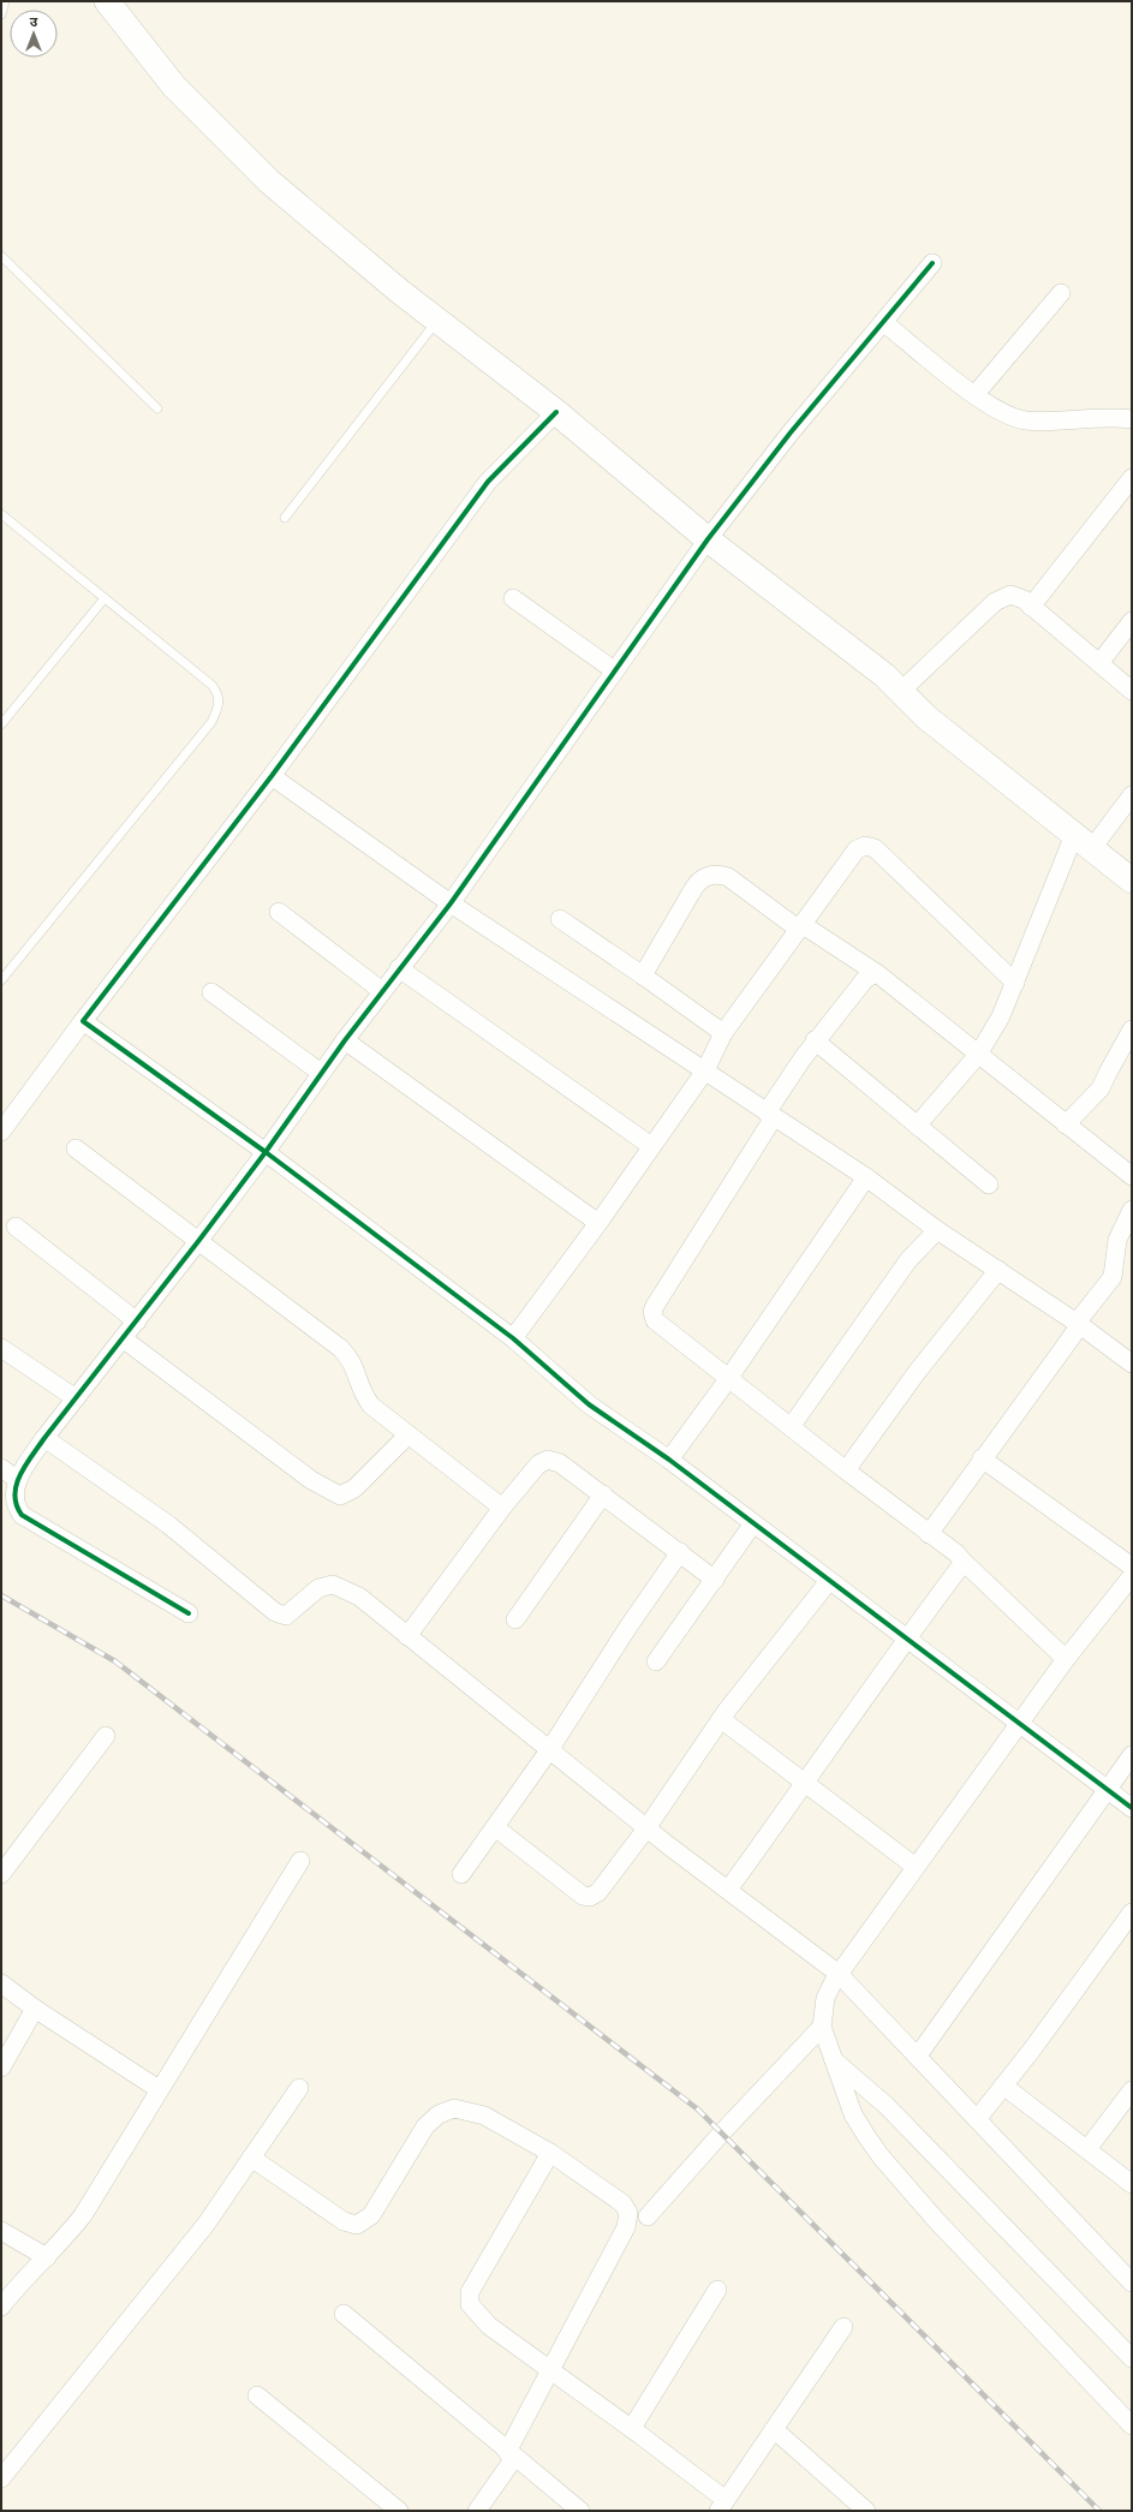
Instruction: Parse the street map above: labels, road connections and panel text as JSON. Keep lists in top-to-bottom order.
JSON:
{
  "north": "top"
}
